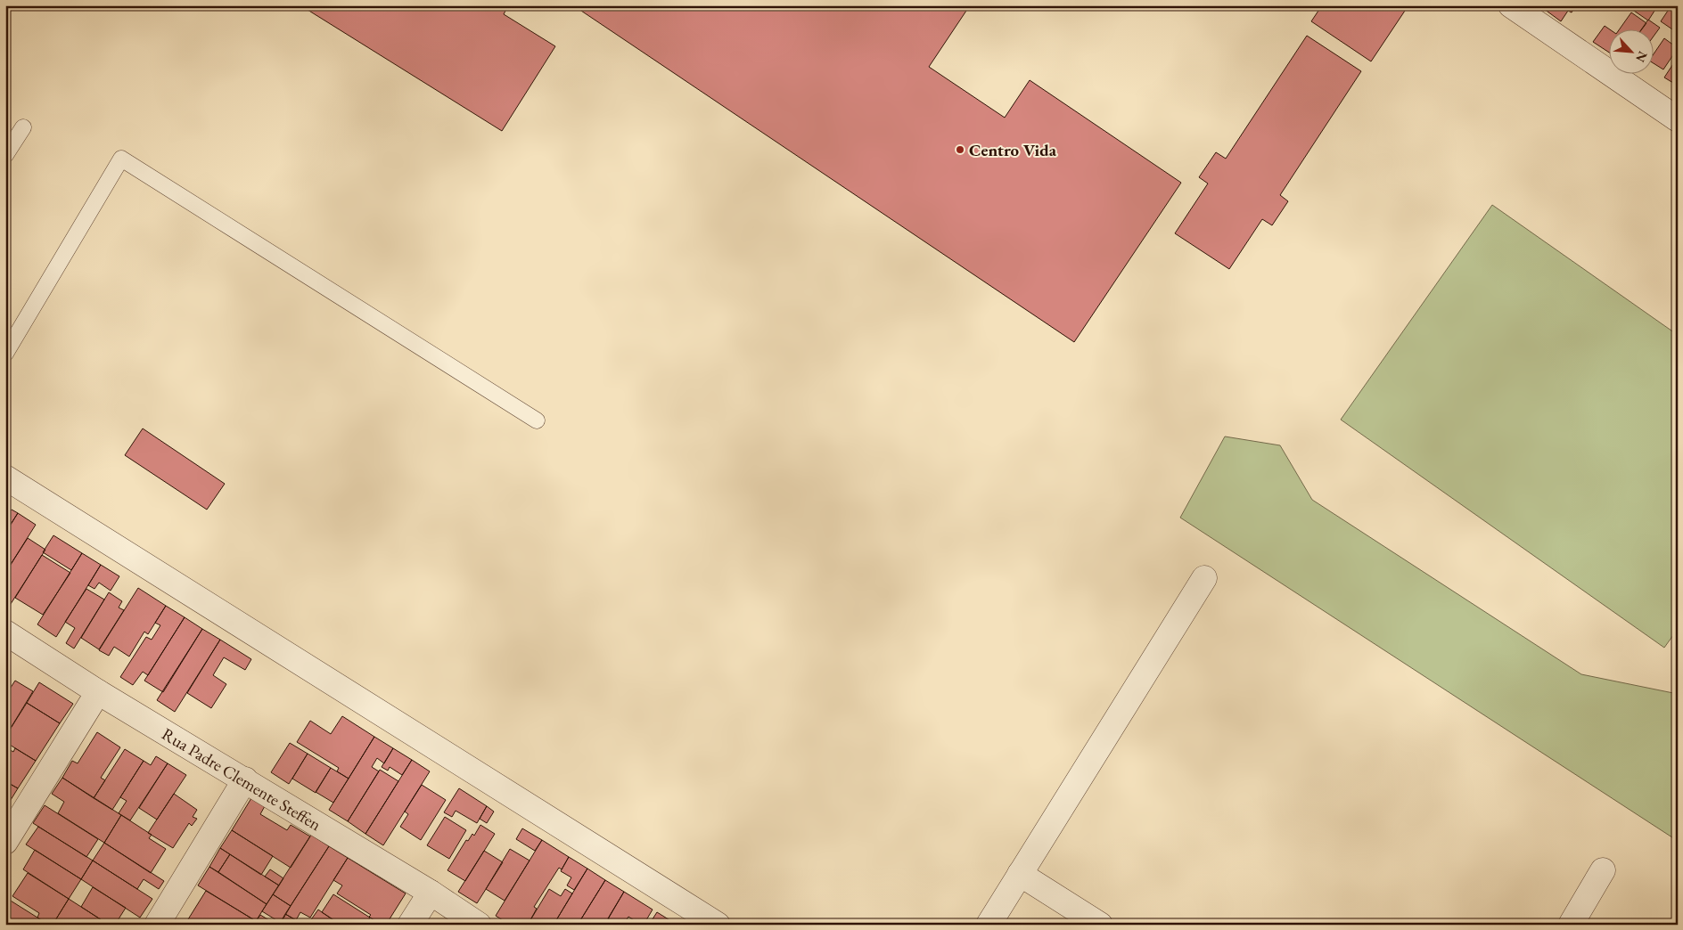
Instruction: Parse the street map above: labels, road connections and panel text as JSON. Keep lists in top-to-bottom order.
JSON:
{
  "streets": {
    "street": ["Rua Padre Clemente Steffen"]
  },
  "places": ["Centro Vida"],
  "north": "bottom right"
}
